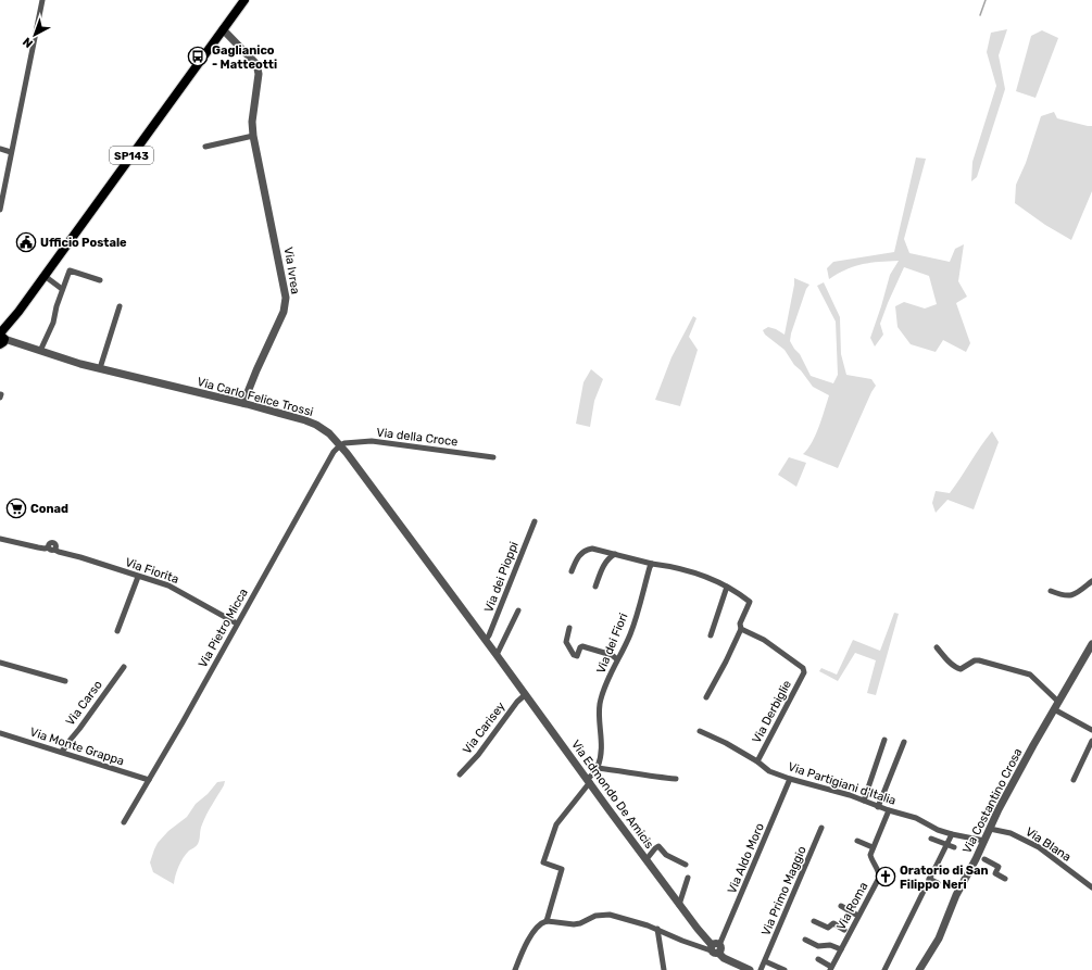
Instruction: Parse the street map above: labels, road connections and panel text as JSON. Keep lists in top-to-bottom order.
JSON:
{
  "streets": {
    "main road": ["SP143"],
    "street": [
      "Via Ivrea",
      "Via Carlo Felice Trossi",
      "Via della Croce",
      "Via Fiorita",
      "Via dei Pioppi",
      "Via Pietro Micca",
      "Via dei Fiori",
      "Via Carso",
      "Via Derbiglie",
      "Via Carisey",
      "Via Monte Grappa",
      "Via Partigiani d'Italia",
      "Via Edmondo De Amicis",
      "Via Costantino Crosa",
      "Via Blana",
      "Via Aldo Moro",
      "Via Primo Maggio",
      "Via Roma"
    ]
  },
  "crossings": [
    ["SP143", "Via Ivrea"],
    ["SP143", "Via Carlo Felice Trossi"],
    ["Via Ivrea", "Via Carlo Felice Trossi"],
    ["Via Carlo Felice Trossi", "Via della Croce"],
    ["Via Carlo Felice Trossi", "Via Pietro Micca"],
    ["Via Carlo Felice Trossi", "Via Edmondo De Amicis"],
    ["Via della Croce", "Via Pietro Micca"],
    ["Via Fiorita", "Via Pietro Micca"],
    ["Via dei Pioppi", "Via Edmondo De Amicis"],
    ["Via Pietro Micca", "Via Monte Grappa"],
    ["Via Carso", "Via Monte Grappa"],
    ["Via Derbiglie", "Via Partigiani d'Italia"],
    ["Via Carisey", "Via Edmondo De Amicis"],
    ["Via Partigiani d'Italia", "Via Costantino Crosa"],
    ["Via Partigiani d'Italia", "Via Aldo Moro"],
    ["Via Edmondo De Amicis", "Via Aldo Moro"],
    ["Via Costantino Crosa", "Via Blana"]
  ],
  "places": {
    "bus stop": ["Gaglianico - Matteotti"],
    "public building": ["Ufficio Postale"],
    "supermarket": ["Conad"],
    "church": ["Oratorio di San Filippo Neri"]
  },
  "north": "bottom left"
}
